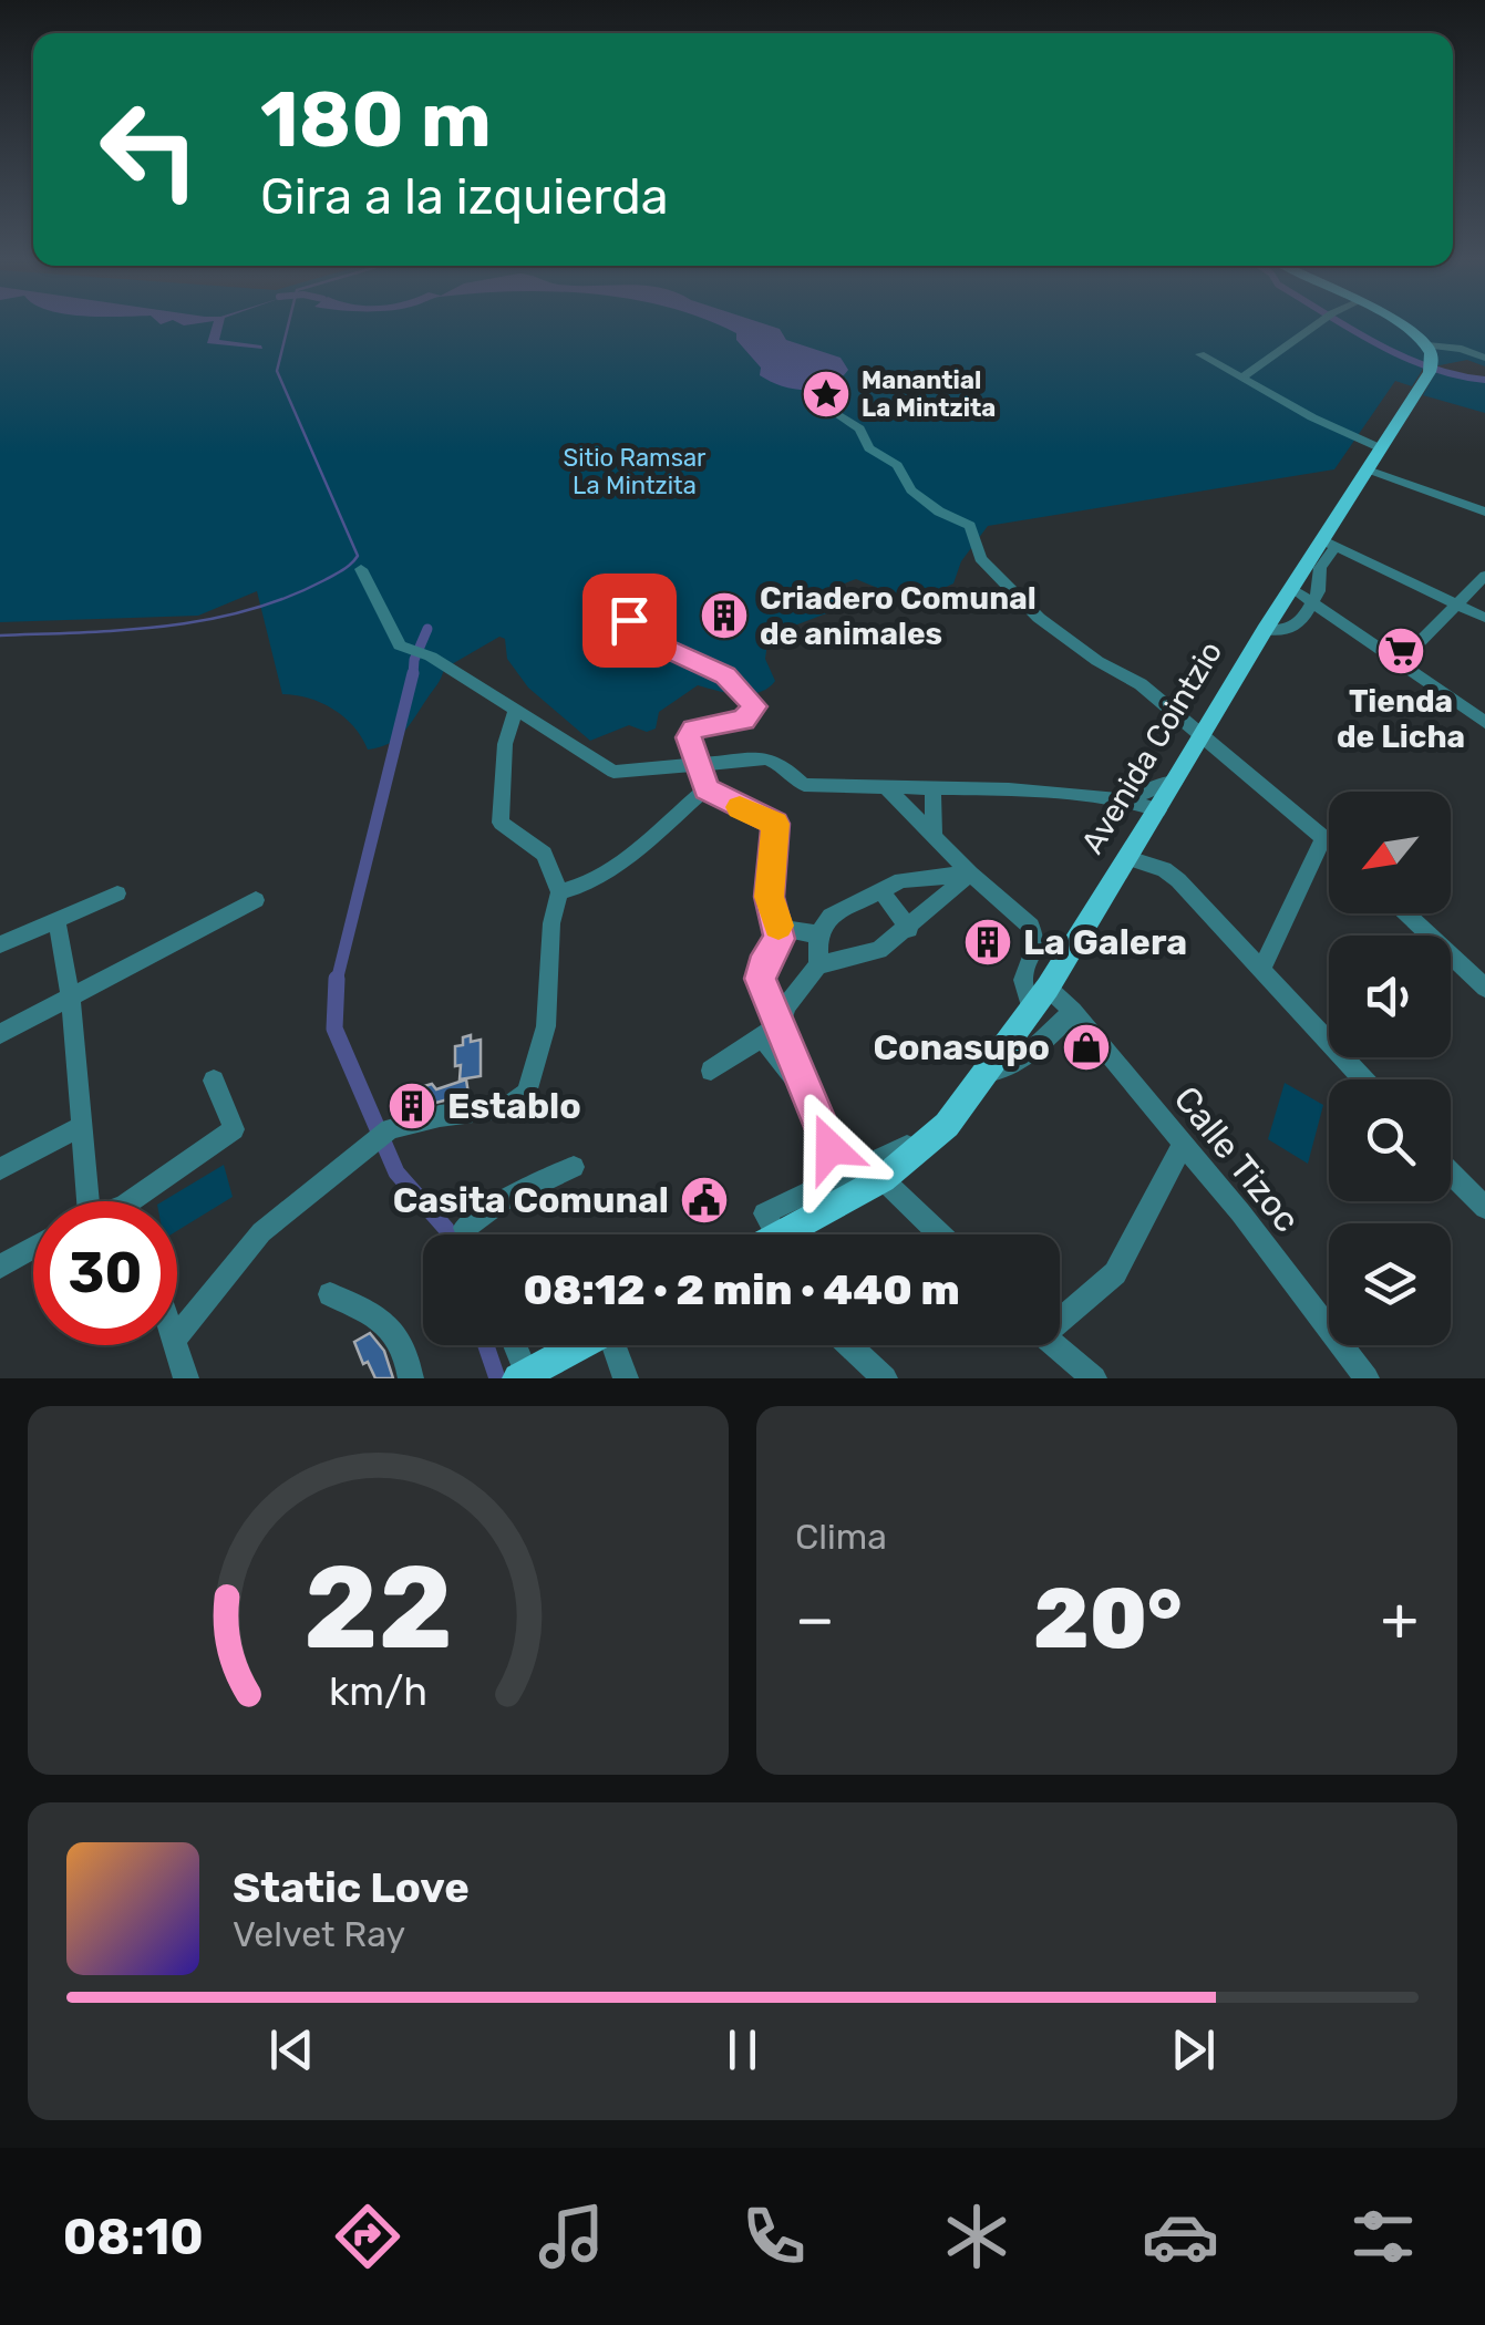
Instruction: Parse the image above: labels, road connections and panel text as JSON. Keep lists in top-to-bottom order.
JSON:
{
  "streets": {
    "main road": ["Avenida Cointzio"],
    "street": ["Calle Tizoc"]
  },
  "crossings": [
    ["Avenida Cointzio", "Calle Tizoc"]
  ],
  "parks": ["Sitio Ramsar La Mintzita"],
  "places": {
    "place": ["Manantial La Mintzita"],
    "building": ["Criadero Comunal de animales", "La Galera", "Establo"],
    "supermarket": ["Tienda de Licha"],
    "shop": ["Conasupo"],
    "public building": ["Casita Comunal"]
  },
  "north": "bottom left",
  "page": {
    "turn": ["180 m", "Gira a la izquierda"],
    "limit": "30",
    "trip": "08:12 · 2 min · 440 m",
    "tile": "Clima",
    "heat": ["−", "20°", "+"],
    "song": ["Static Love", "Velvet Ray"],
    "tabs": "08:10",
    "gauge": ["22", "km/h"]
  }
}
